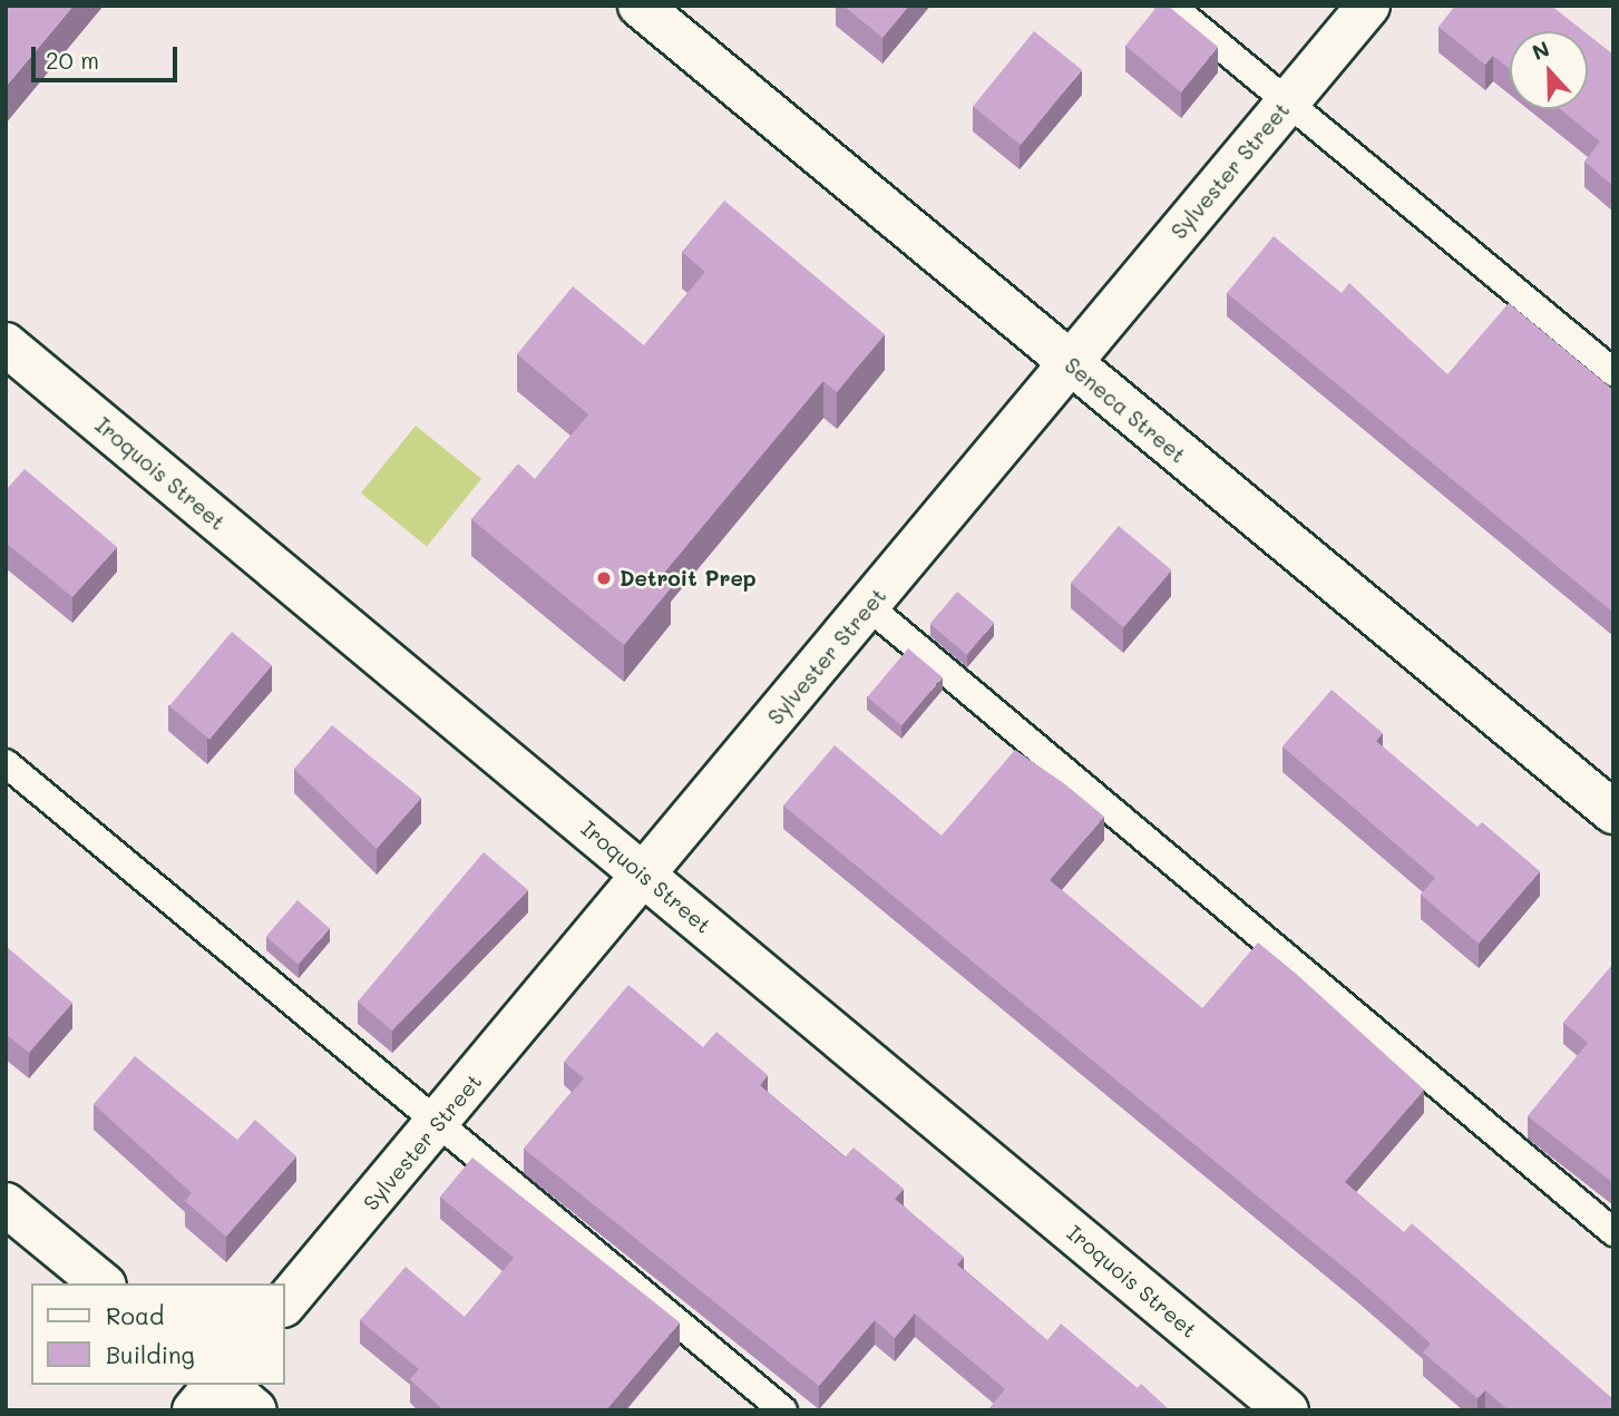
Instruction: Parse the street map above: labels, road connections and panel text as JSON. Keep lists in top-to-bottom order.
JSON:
{
  "streets": {
    "street": ["Sylvester Street", "Seneca Street", "Iroquois Street"]
  },
  "crossings": [
    ["Sylvester Street", "Seneca Street"],
    ["Sylvester Street", "Iroquois Street"]
  ],
  "places": ["Detroit Prep"],
  "legend": ["Road", "Building"],
  "scale_bar": "20 m",
  "north": "top"
}
